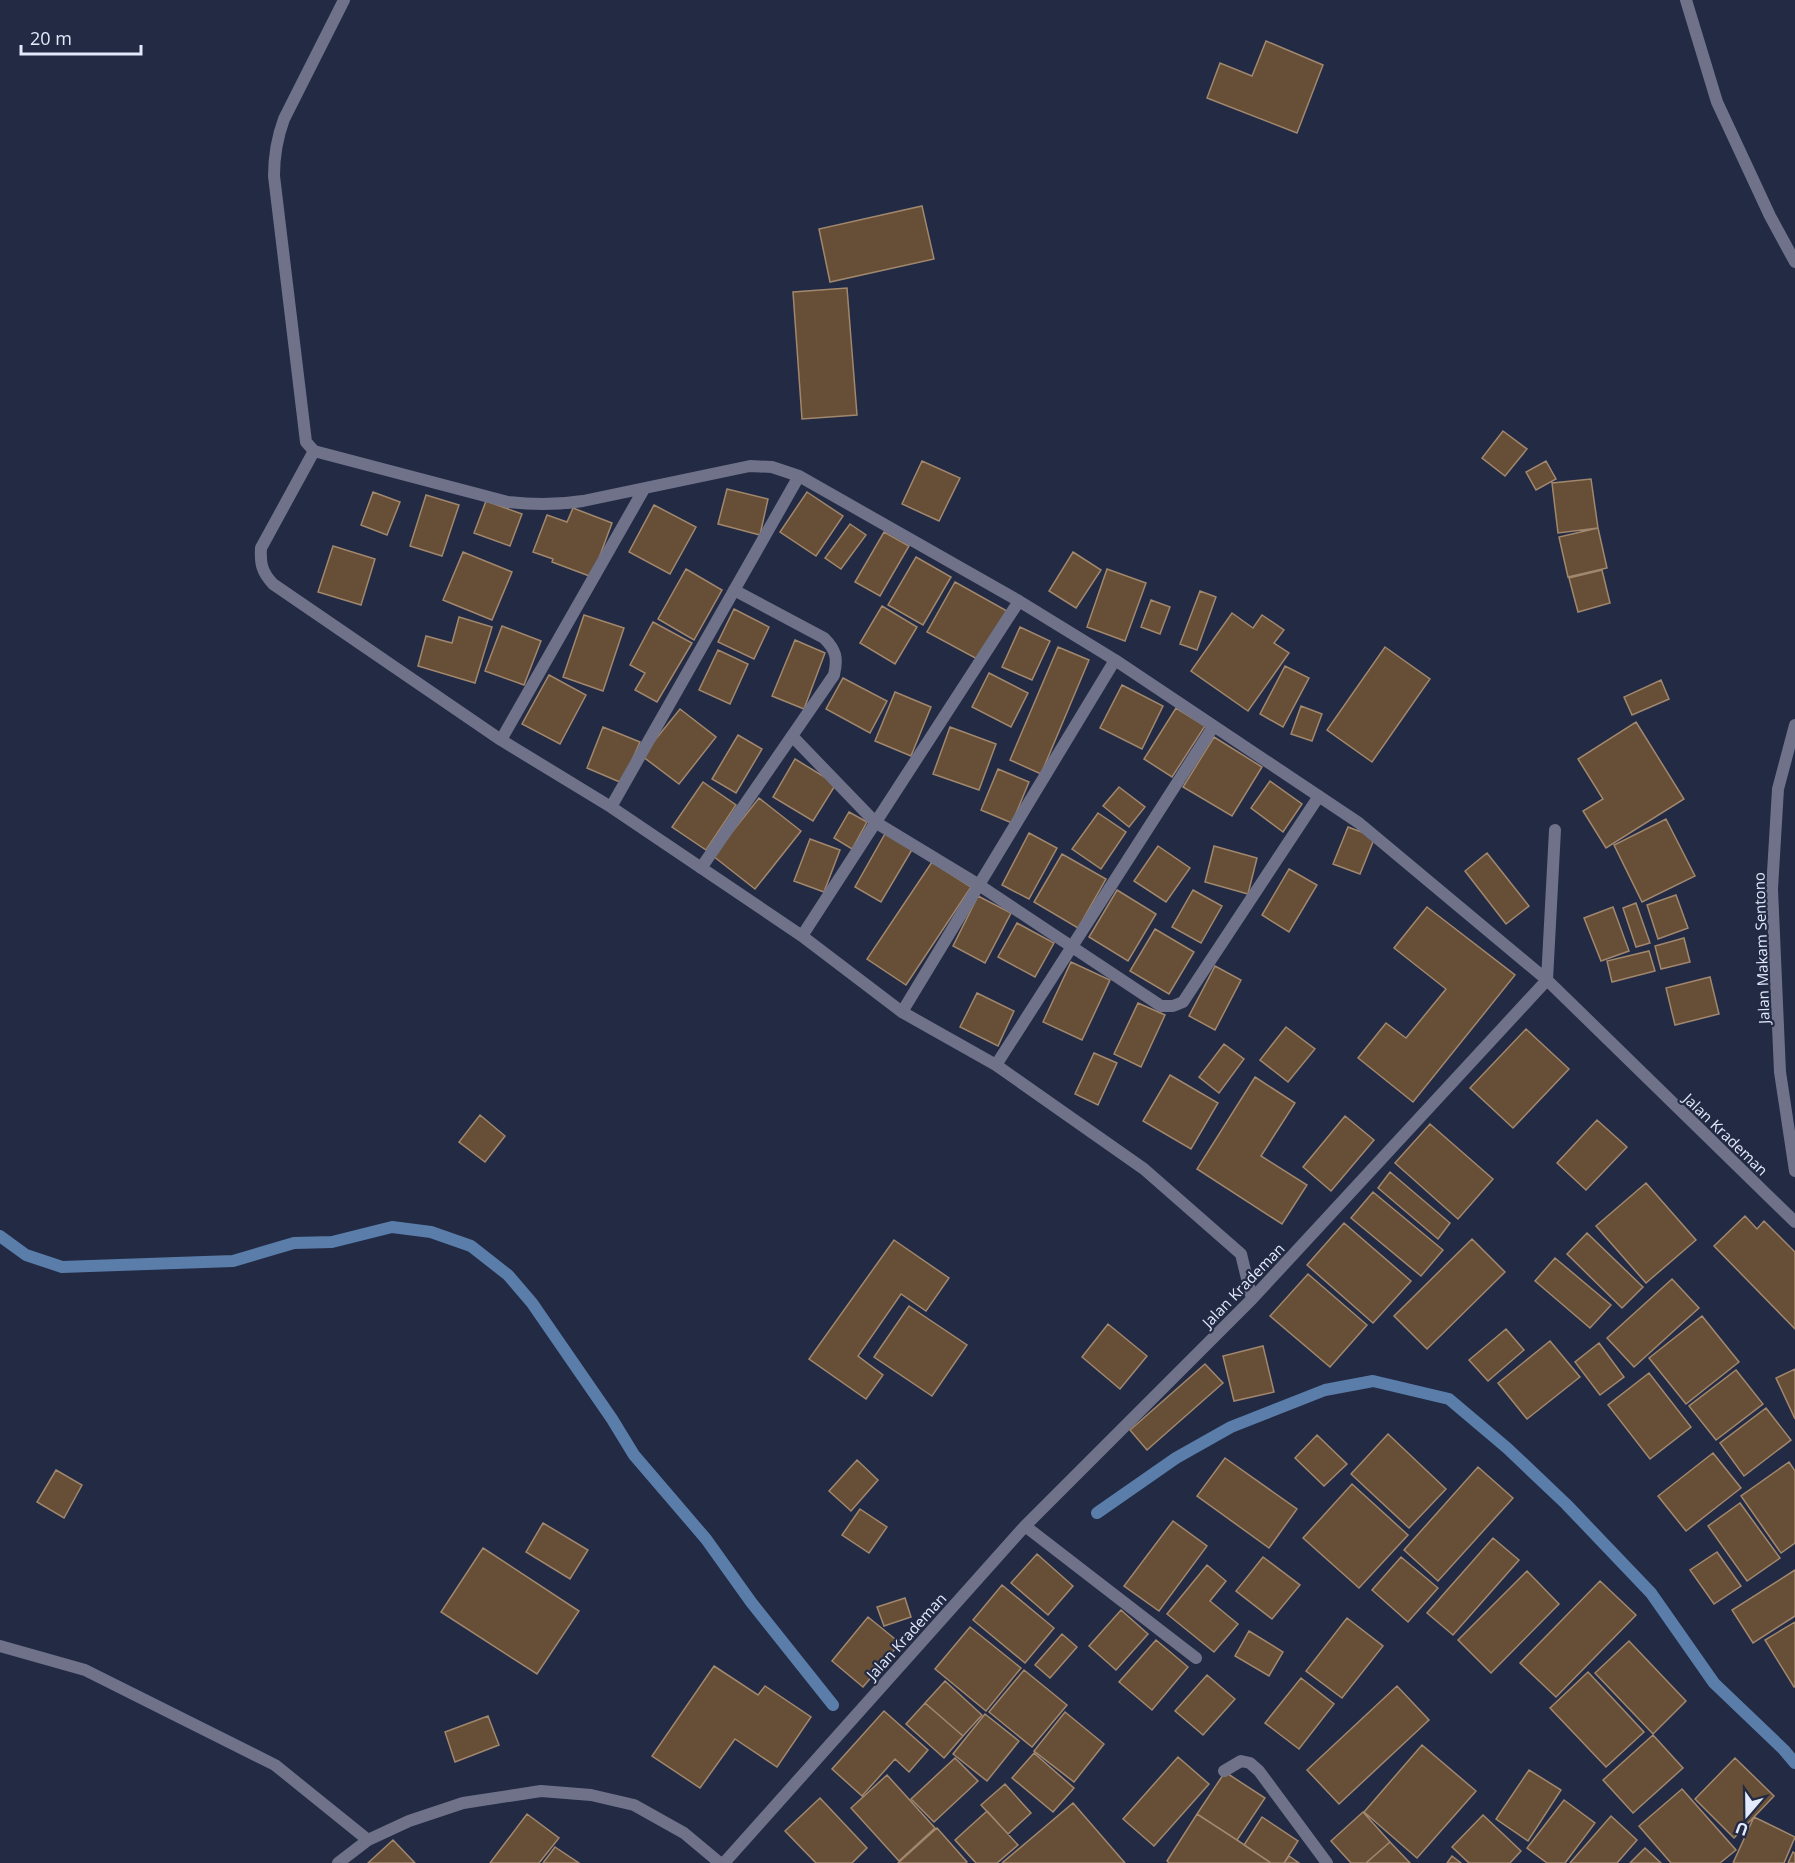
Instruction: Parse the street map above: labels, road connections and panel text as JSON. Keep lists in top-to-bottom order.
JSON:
{
  "streets": {
    "street": ["Jalan Makam Sentono", "Jalan Krademan"]
  },
  "scale_bar": "20 m",
  "north": "bottom"
}
